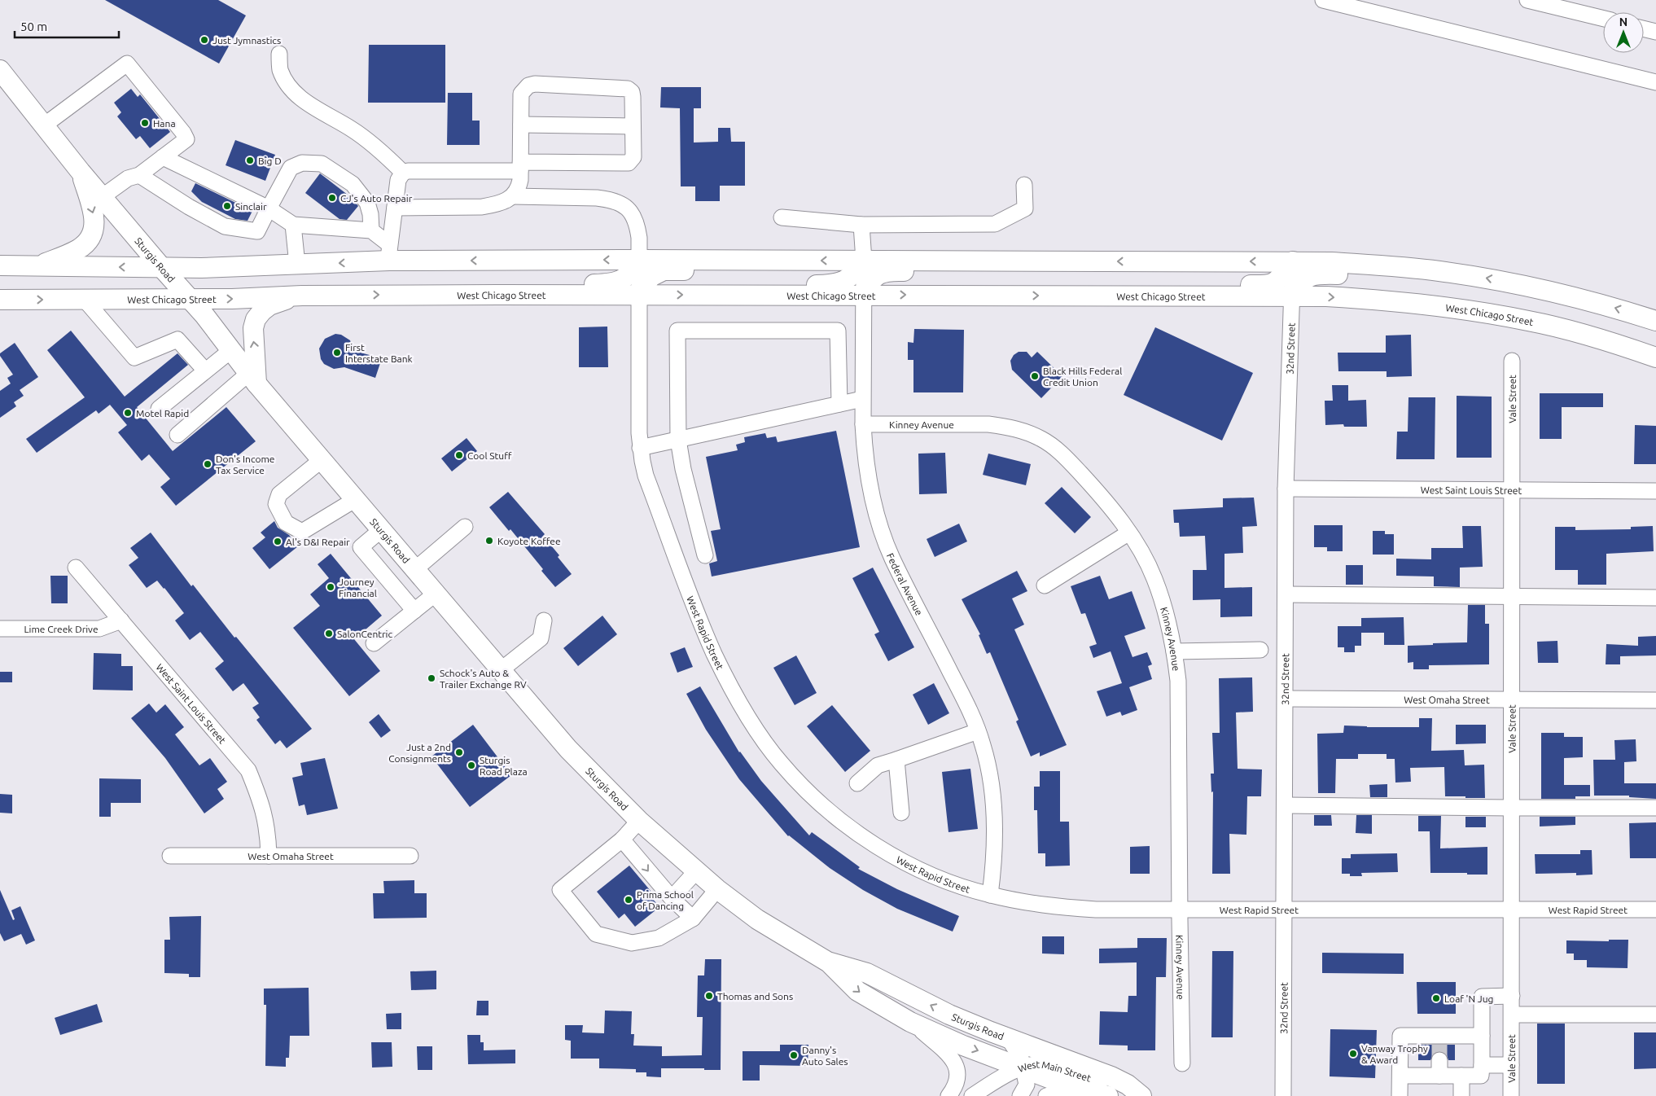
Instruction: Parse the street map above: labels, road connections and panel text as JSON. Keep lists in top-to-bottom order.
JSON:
{
  "streets": {
    "main road": ["Sturgis Road", "West Chicago Street"],
    "street": [
      "32nd Street",
      "Vale Street",
      "Kinney Avenue",
      "West Saint Louis Street",
      "Federal Avenue",
      "Lime Creek Drive",
      "West Rapid Street",
      "West Omaha Street",
      "West Main Street"
    ]
  },
  "crossings": [
    ["Sturgis Road", "West Chicago Street"],
    ["Sturgis Road", "West Main Street"],
    ["West Chicago Street", "32nd Street"],
    ["West Chicago Street", "Federal Avenue"],
    ["West Chicago Street", "West Rapid Street"],
    ["32nd Street", "West Saint Louis Street"],
    ["32nd Street", "West Rapid Street"],
    ["32nd Street", "West Omaha Street"],
    ["Vale Street", "West Saint Louis Street"],
    ["Vale Street", "West Rapid Street"],
    ["Vale Street", "West Omaha Street"],
    ["Kinney Avenue", "Federal Avenue"],
    ["Kinney Avenue", "West Rapid Street"],
    ["West Saint Louis Street", "Lime Creek Drive"],
    ["West Saint Louis Street", "West Omaha Street"],
    ["Federal Avenue", "West Rapid Street"]
  ],
  "places": [
    "Just Jymnastics",
    "Hana",
    "Big D",
    "CJ's Auto Repair",
    "Sinclair",
    "First Interstate Bank",
    "Black Hills Federal Credit Union",
    "Motel Rapid",
    "Cool Stuff",
    "Don's Income Tax Service",
    "Koyote Koffee",
    "Al's D&I Repair",
    "Journey Financial",
    "SalonCentric",
    "Schock's Auto & Trailer Exchange RV",
    "Just a 2nd Consignments",
    "Sturgis Road Plaza",
    "Prima School of Dancing",
    "Thomas and Sons",
    "Loaf 'N Jug",
    "Vanway Trophy & Award",
    "Danny's Auto Sales"
  ],
  "scale_bar": "50 m",
  "north": "top"
}
